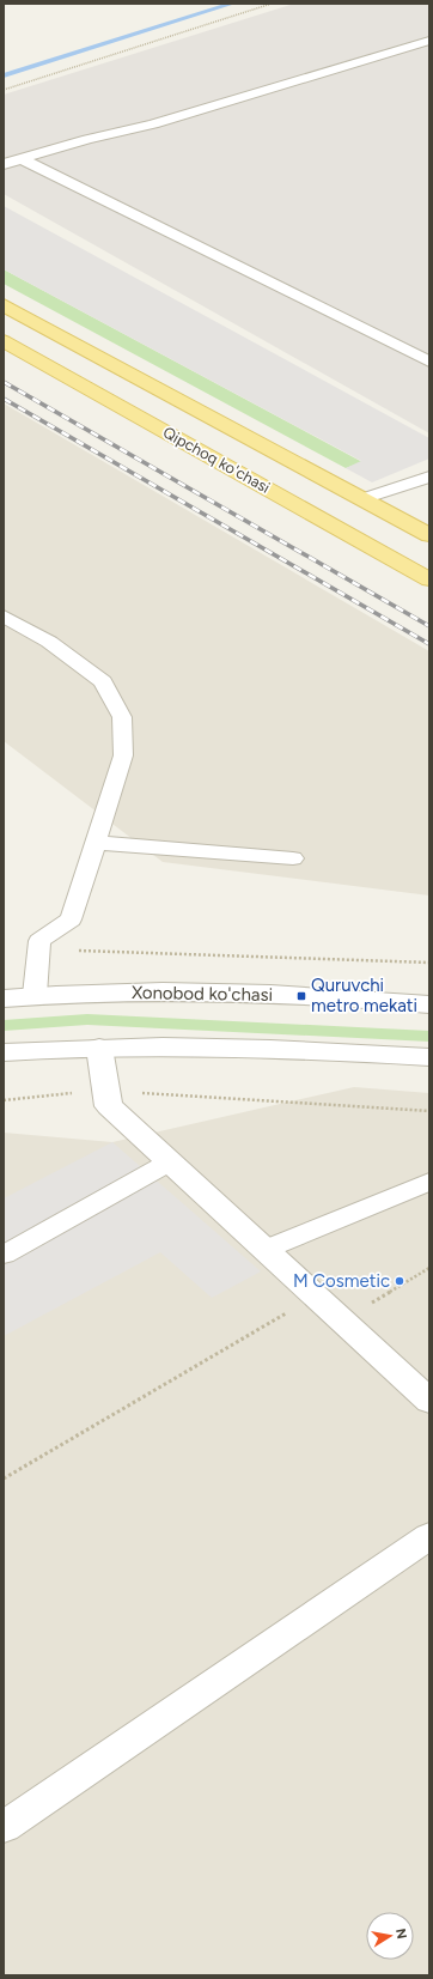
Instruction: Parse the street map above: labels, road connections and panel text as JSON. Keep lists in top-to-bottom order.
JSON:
{
  "streets": {
    "main road": ["Qipchoq ko'chasi"],
    "street": ["Xonobod ko'chasi"]
  },
  "places": {
    "transit": ["Quruvchi metro mekati"],
    "other": ["M Cosmetic"]
  },
  "north": "right"
}
